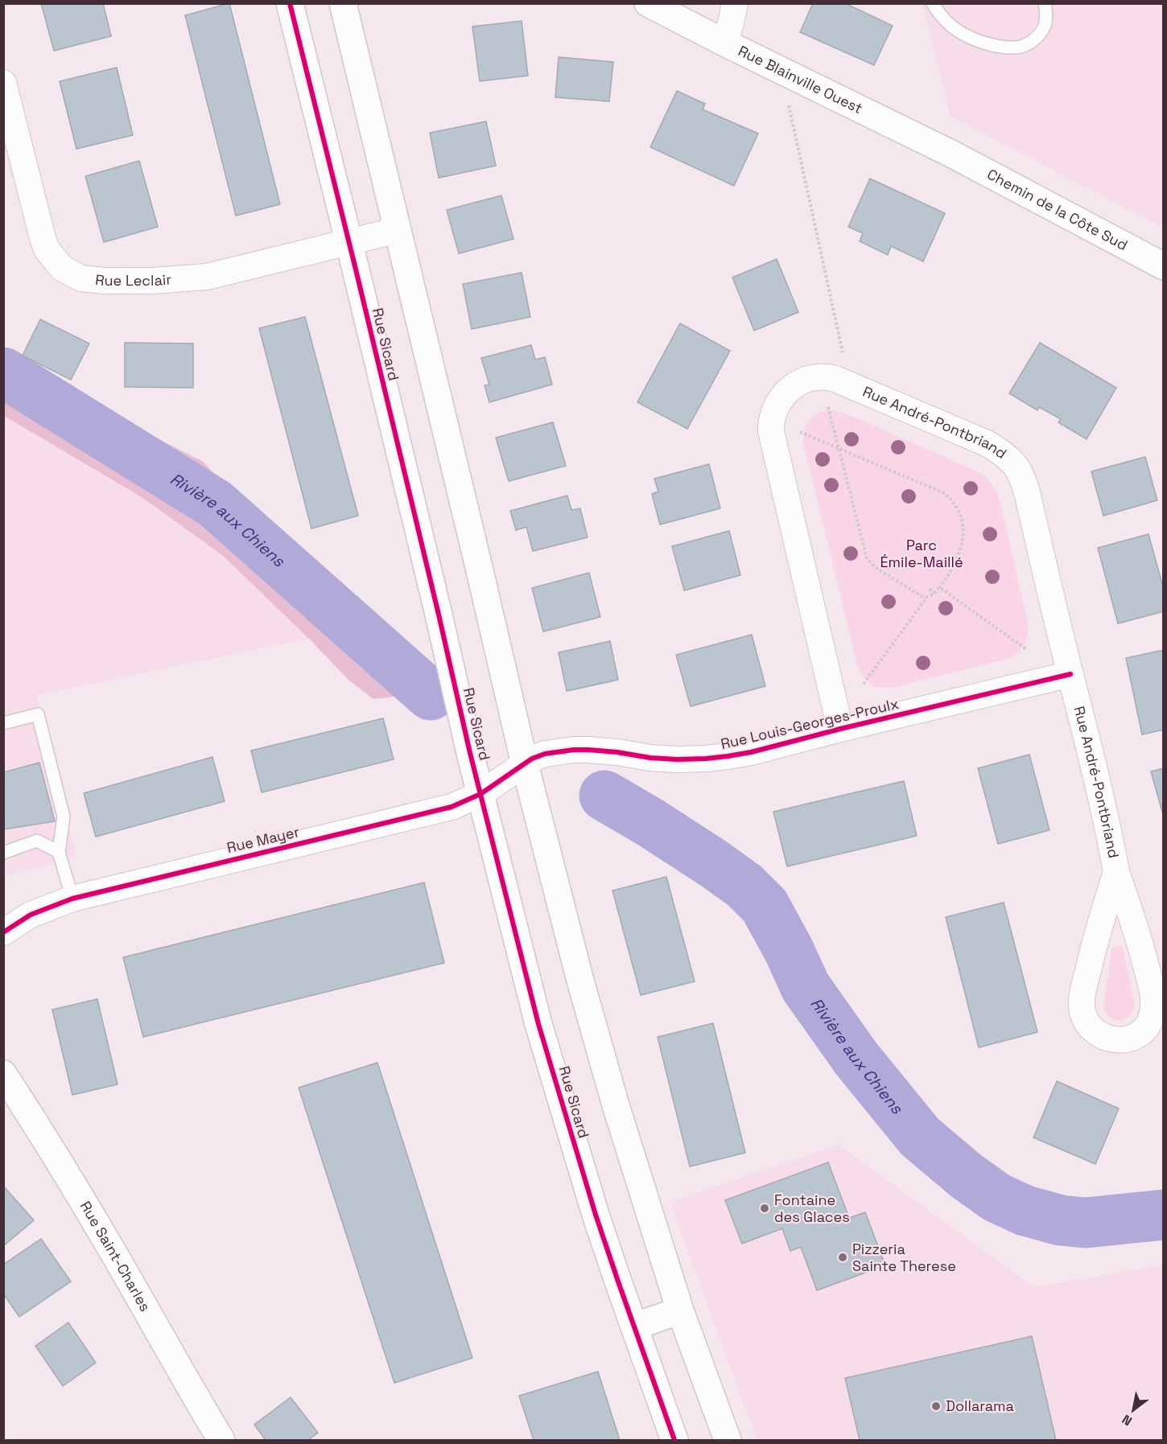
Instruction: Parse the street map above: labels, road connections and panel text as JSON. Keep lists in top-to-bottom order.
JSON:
{
  "streets": {
    "street": [
      "Rue Blainville Ouest",
      "Chemin de la Côte Sud",
      "Rue Leclair",
      "Rue Sicard",
      "Rue André-Pontbriand",
      "Rue Louis-Georges-Proulx",
      "Rue Mayer",
      "Rue Saint-Charles"
    ]
  },
  "crossings": [
    ["Rue Blainville Ouest", "Chemin de la Côte Sud"],
    ["Rue Leclair", "Rue Sicard"],
    ["Rue Sicard", "Rue Mayer"],
    ["Rue André-Pontbriand", "Rue Louis-Georges-Proulx"],
    ["Rue Louis-Georges-Proulx", "Rue Mayer"]
  ],
  "water": ["Rivière aux Chiens"],
  "parks": ["Parc Émile-Maillé"],
  "places": ["Fontaine des Glaces", "Pizzeria Sainte Therese", "Dollarama"],
  "north": "bottom left"
}
